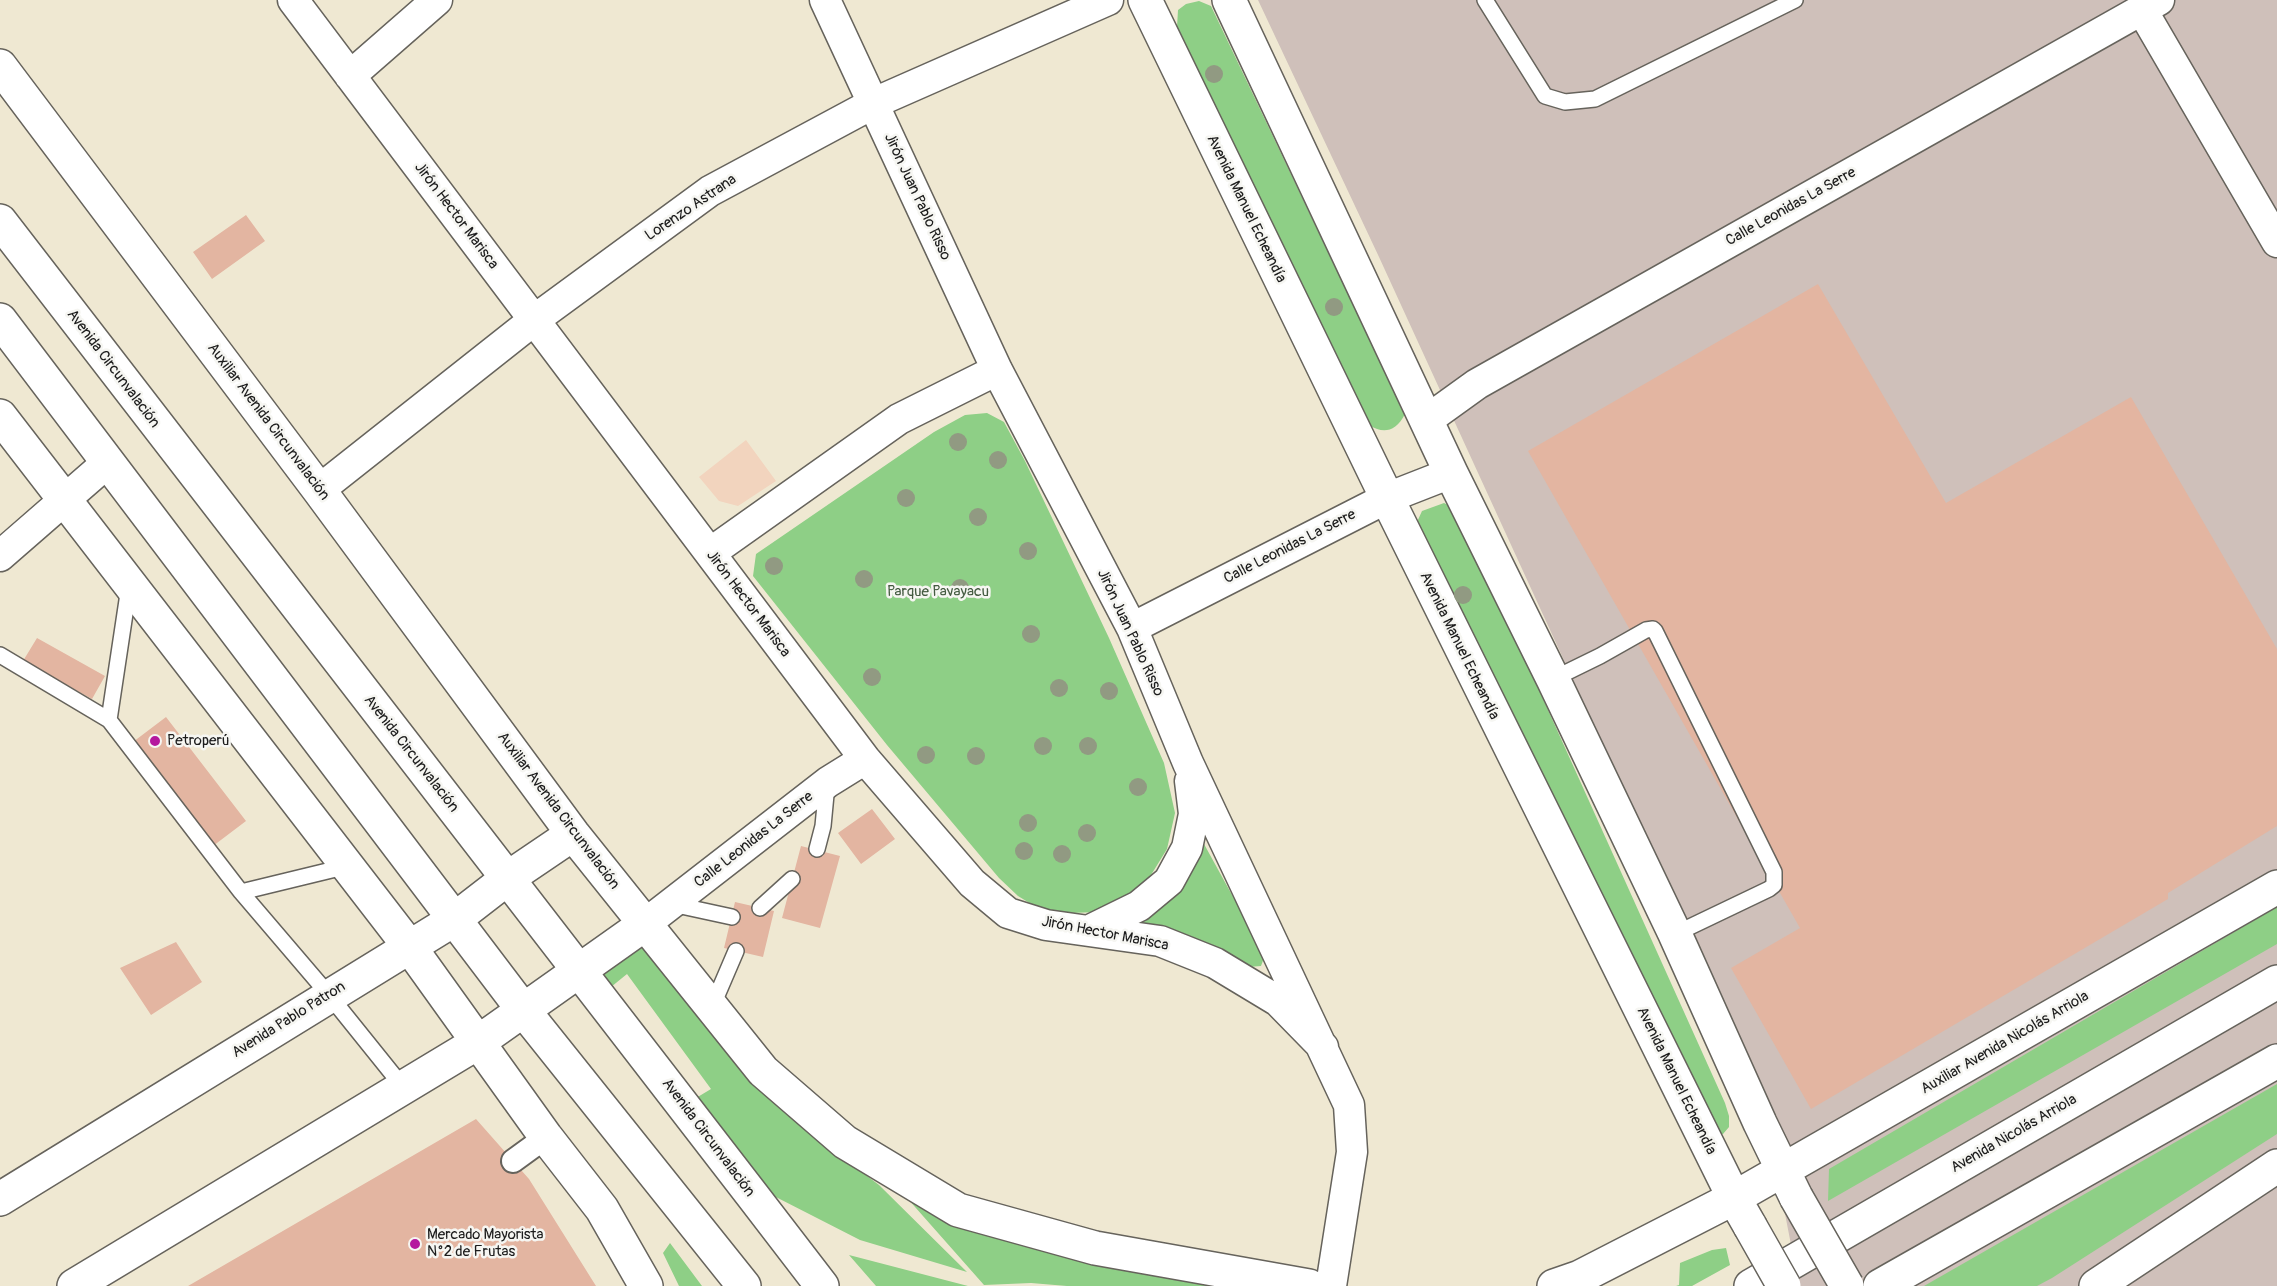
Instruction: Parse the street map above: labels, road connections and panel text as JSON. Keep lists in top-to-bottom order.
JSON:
{
  "streets": {
    "street": [
      "Jirón Juan Pablo Risso",
      "Calle Leonidas La Serre",
      "Lorenzo Astrana",
      "Avenida Manuel Echeandía",
      "Jirón Hector Marisca",
      "Avenida Circunvalación",
      "Auxiliar Avenida Circunvalación",
      "Avenida Pablo Patron",
      "Auxiliar Avenida Nicolás Arriola",
      "Avenida Nicolás Arriola"
    ]
  },
  "crossings": [
    ["Jirón Juan Pablo Risso", "Calle Leonidas La Serre"],
    ["Jirón Juan Pablo Risso", "Lorenzo Astrana"],
    ["Jirón Juan Pablo Risso", "Jirón Hector Marisca"],
    ["Calle Leonidas La Serre", "Avenida Manuel Echeandía"],
    ["Calle Leonidas La Serre", "Jirón Hector Marisca"],
    ["Calle Leonidas La Serre", "Auxiliar Avenida Circunvalación"],
    ["Lorenzo Astrana", "Jirón Hector Marisca"],
    ["Lorenzo Astrana", "Auxiliar Avenida Circunvalación"],
    ["Avenida Manuel Echeandía", "Auxiliar Avenida Nicolás Arriola"],
    ["Avenida Circunvalación", "Avenida Pablo Patron"],
    ["Auxiliar Avenida Circunvalación", "Avenida Pablo Patron"]
  ],
  "parks": ["Parque Pavayacu"],
  "places": ["Petroperú", "Mercado Mayorista N°2 de Frutas"]
}
